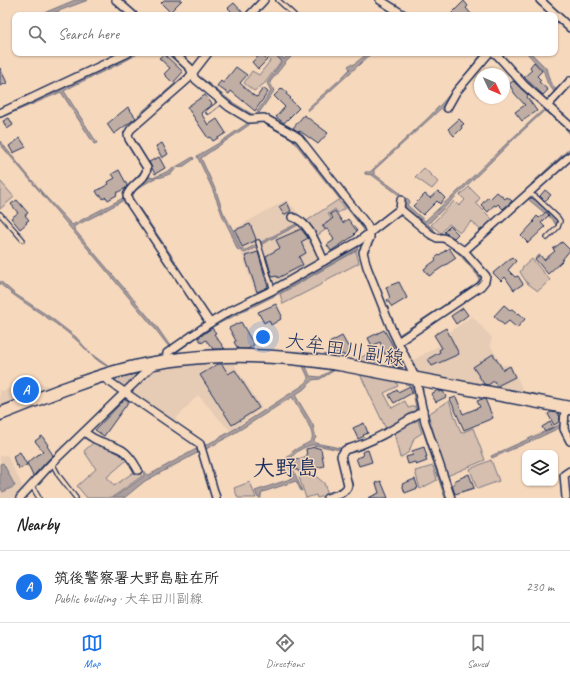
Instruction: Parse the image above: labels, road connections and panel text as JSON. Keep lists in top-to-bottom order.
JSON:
{
  "streets": {
    "main road": ["大牟田川副線"]
  },
  "districts": ["大野島"],
  "north": "bottom right",
  "page": {
    "search": "Search here",
    "pins": "A",
    "heading": "Nearby",
    "list": [
      {
        "mark": "A",
        "name": "筑後警察署大野島駐在所",
        "note": "Public building · 大牟田川副線",
        "value": "230 m"
      }
    ],
    "nav": ["Map", "Directions", "Saved"]
  }
}
